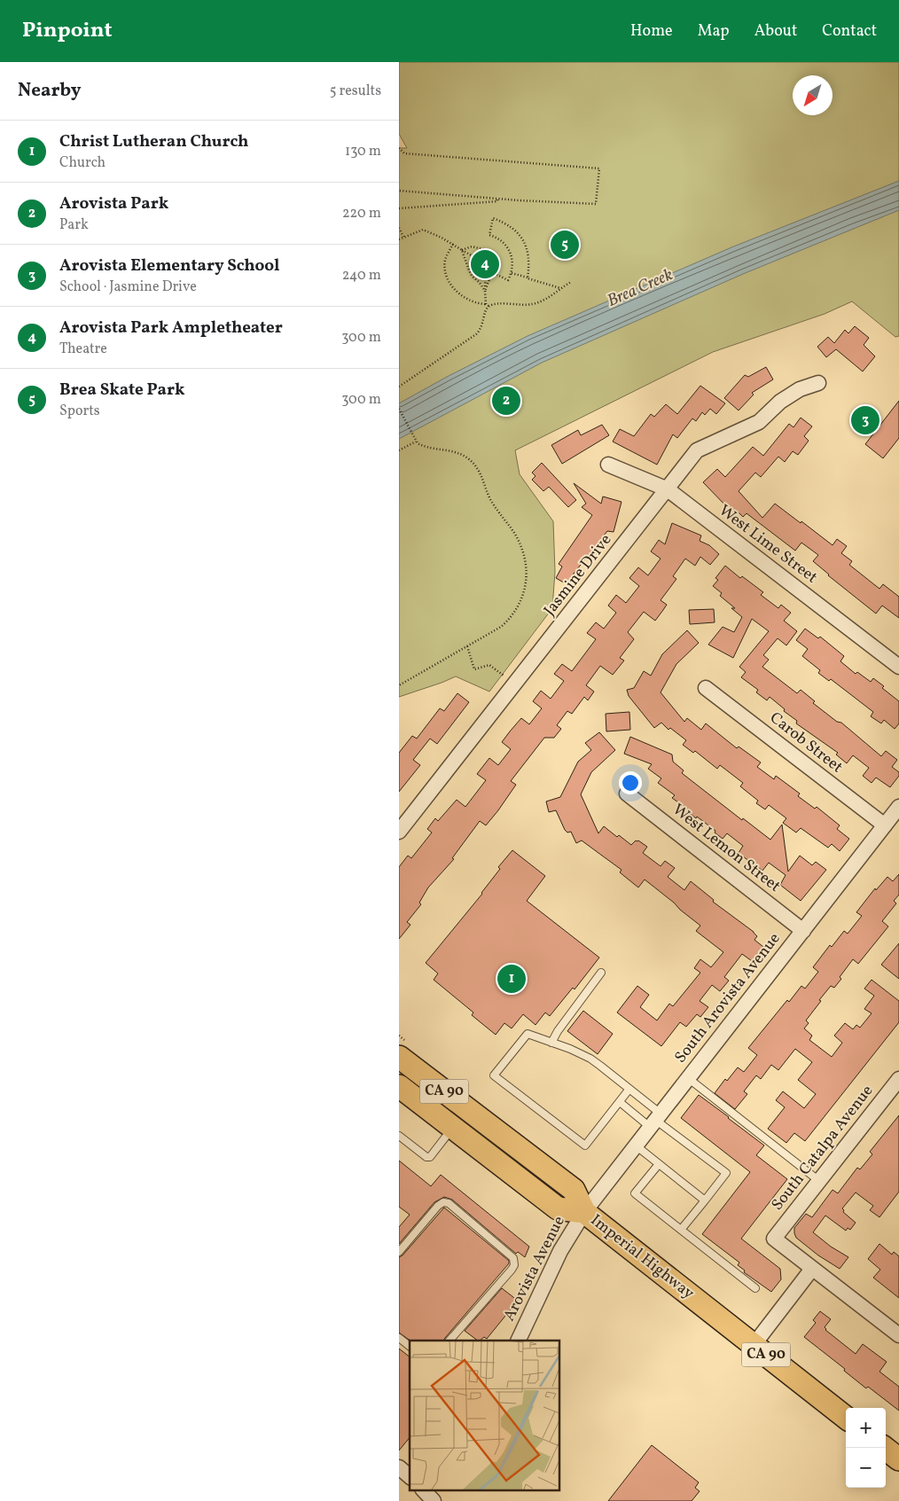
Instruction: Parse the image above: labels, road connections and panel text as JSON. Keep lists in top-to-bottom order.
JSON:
{
  "streets": {
    "main road": ["CA 90", "Imperial Highway"],
    "street": [
      "West Lime Street",
      "Jasmine Drive",
      "Carob Street",
      "West Lemon Street",
      "South Arovista Avenue",
      "South Catalpa Avenue",
      "Arovista Avenue"
    ]
  },
  "crossings": [
    ["West Lime Street", "Jasmine Drive"],
    ["Carob Street", "South Arovista Avenue"],
    ["West Lemon Street", "South Arovista Avenue"],
    ["South Arovista Avenue", "CA 90"],
    ["South Arovista Avenue", "Imperial Highway"],
    ["South Arovista Avenue", "Arovista Avenue"],
    ["CA 90", "Imperial Highway"],
    ["CA 90", "Arovista Avenue"],
    ["Imperial Highway", "Arovista Avenue"]
  ],
  "water": ["Brea Creek"],
  "north": "bottom left",
  "page": {
    "header": "Pinpoint",
    "nav": [
      "Home",
      "Map",
      "About",
      "Contact"
    ],
    "heading": ["Nearby", "5 results"],
    "list": [
      {
        "mark": "1",
        "name": "Christ Lutheran Church",
        "note": "Church",
        "value": "130 m"
      },
      {
        "mark": "2",
        "name": "Arovista Park",
        "note": "Park",
        "value": "220 m"
      },
      {
        "mark": "3",
        "name": "Arovista Elementary School",
        "note": "School · Jasmine Drive",
        "value": "240 m"
      },
      {
        "mark": "4",
        "name": "Arovista Park Ampletheater",
        "note": "Theatre",
        "value": "300 m"
      },
      {
        "mark": "5",
        "name": "Brea Skate Park",
        "note": "Sports",
        "value": "300 m"
      }
    ],
    "pins": [
      "5",
      "4",
      "2",
      "3",
      "1"
    ],
    "map_buttons": ["+", "−"]
  }
}
